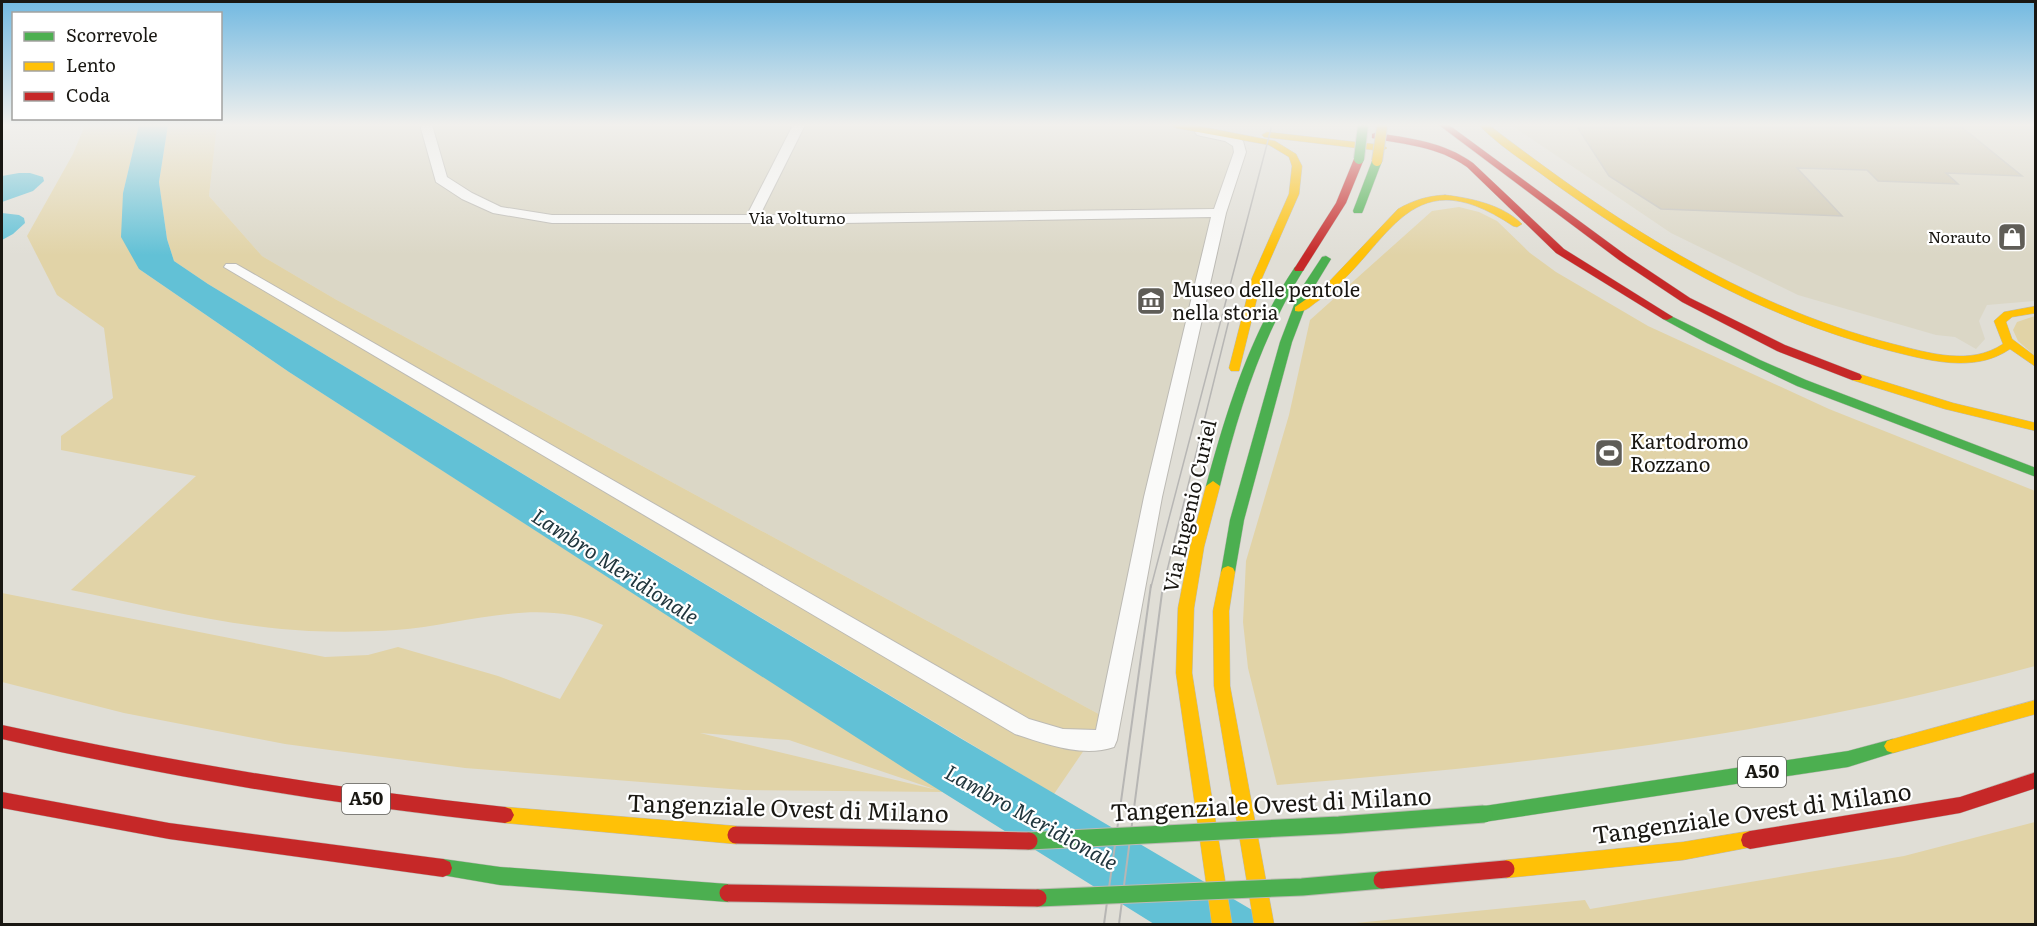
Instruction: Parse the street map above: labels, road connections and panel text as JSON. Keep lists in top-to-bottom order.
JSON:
{
  "streets": {
    "main road": ["Via Eugenio Curiel", "A50", "Tangenziale Ovest di Milano"],
    "street": ["Via Volturno"]
  },
  "water": ["Lambro Meridionale"],
  "places": {
    "shop": ["Norauto"],
    "museum": ["Museo delle pentole nella storia"],
    "sports": ["Kartodromo Rozzano"]
  },
  "legend": ["Scorrevole", "Lento", "Coda"]
}
